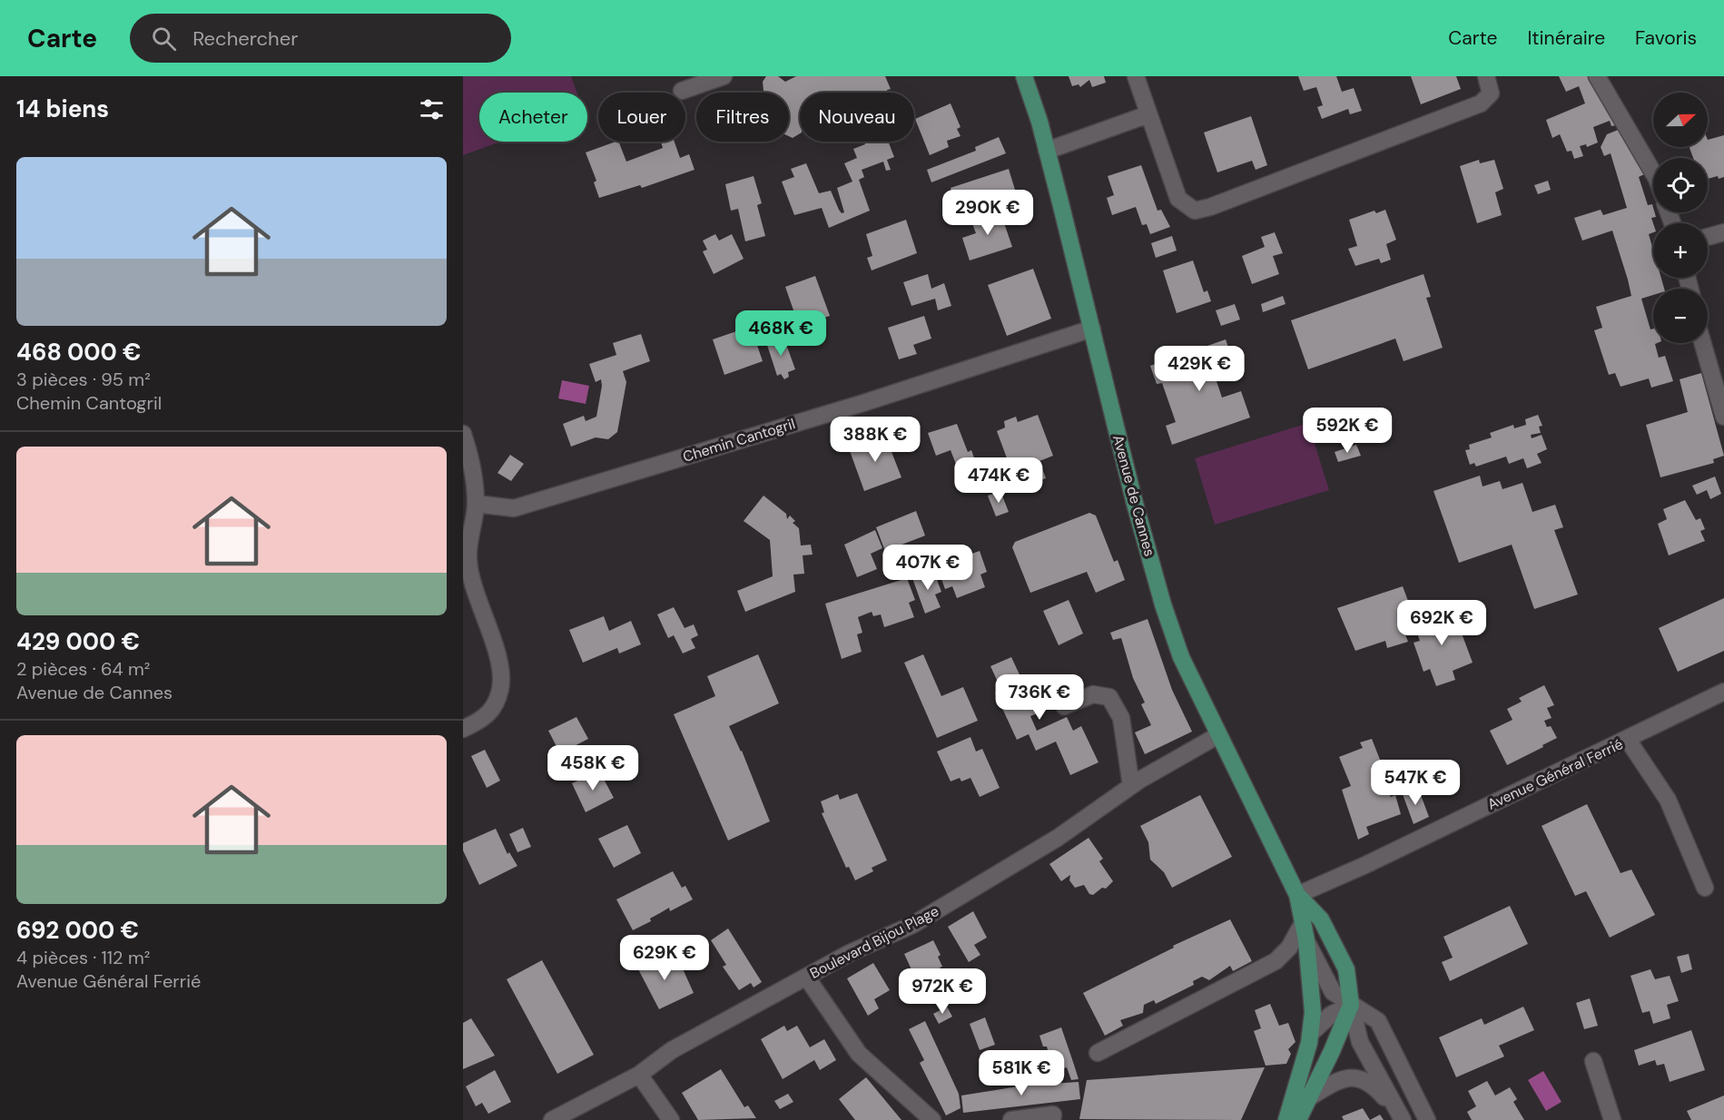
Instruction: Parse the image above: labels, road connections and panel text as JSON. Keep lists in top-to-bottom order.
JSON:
{
  "streets": {
    "main road": ["Avenue de Cannes"],
    "street": ["Chemin Cantogril", "Avenue Général Ferrié", "Boulevard Bijou Plage"]
  },
  "crossings": [
    ["Chemin Cantogril", "Avenue de Cannes"],
    ["Avenue de Cannes", "Avenue Général Ferrié"],
    ["Avenue de Cannes", "Boulevard Bijou Plage"]
  ],
  "north": "right",
  "page": {
    "header": "Carte",
    "search": "Rechercher",
    "nav": ["Carte", "Itinéraire", "Favoris"],
    "heading": "14 biens",
    "map_buttons": ["+", "−"],
    "chip": [
      "Acheter",
      "Louer",
      "Filtres",
      "Nouveau"
    ],
    "list": [
      {
        "name": "468 000 €",
        "note": "3 pièces · 95 m² · Chemin Cantogril"
      },
      {
        "name": "429 000 €",
        "note": "2 pièces · 64 m² · Avenue de Cannes"
      },
      {
        "name": "692 000 €",
        "note": "4 pièces · 112 m² · Avenue Général Ferrié"
      }
    ],
    "price": [
      "290K €",
      "468K €",
      "429K €",
      "592K €",
      "388K €",
      "474K €",
      "407K €",
      "692K €",
      "736K €",
      "458K €",
      "547K €",
      "629K €",
      "972K €",
      "581K €"
    ]
  }
}
